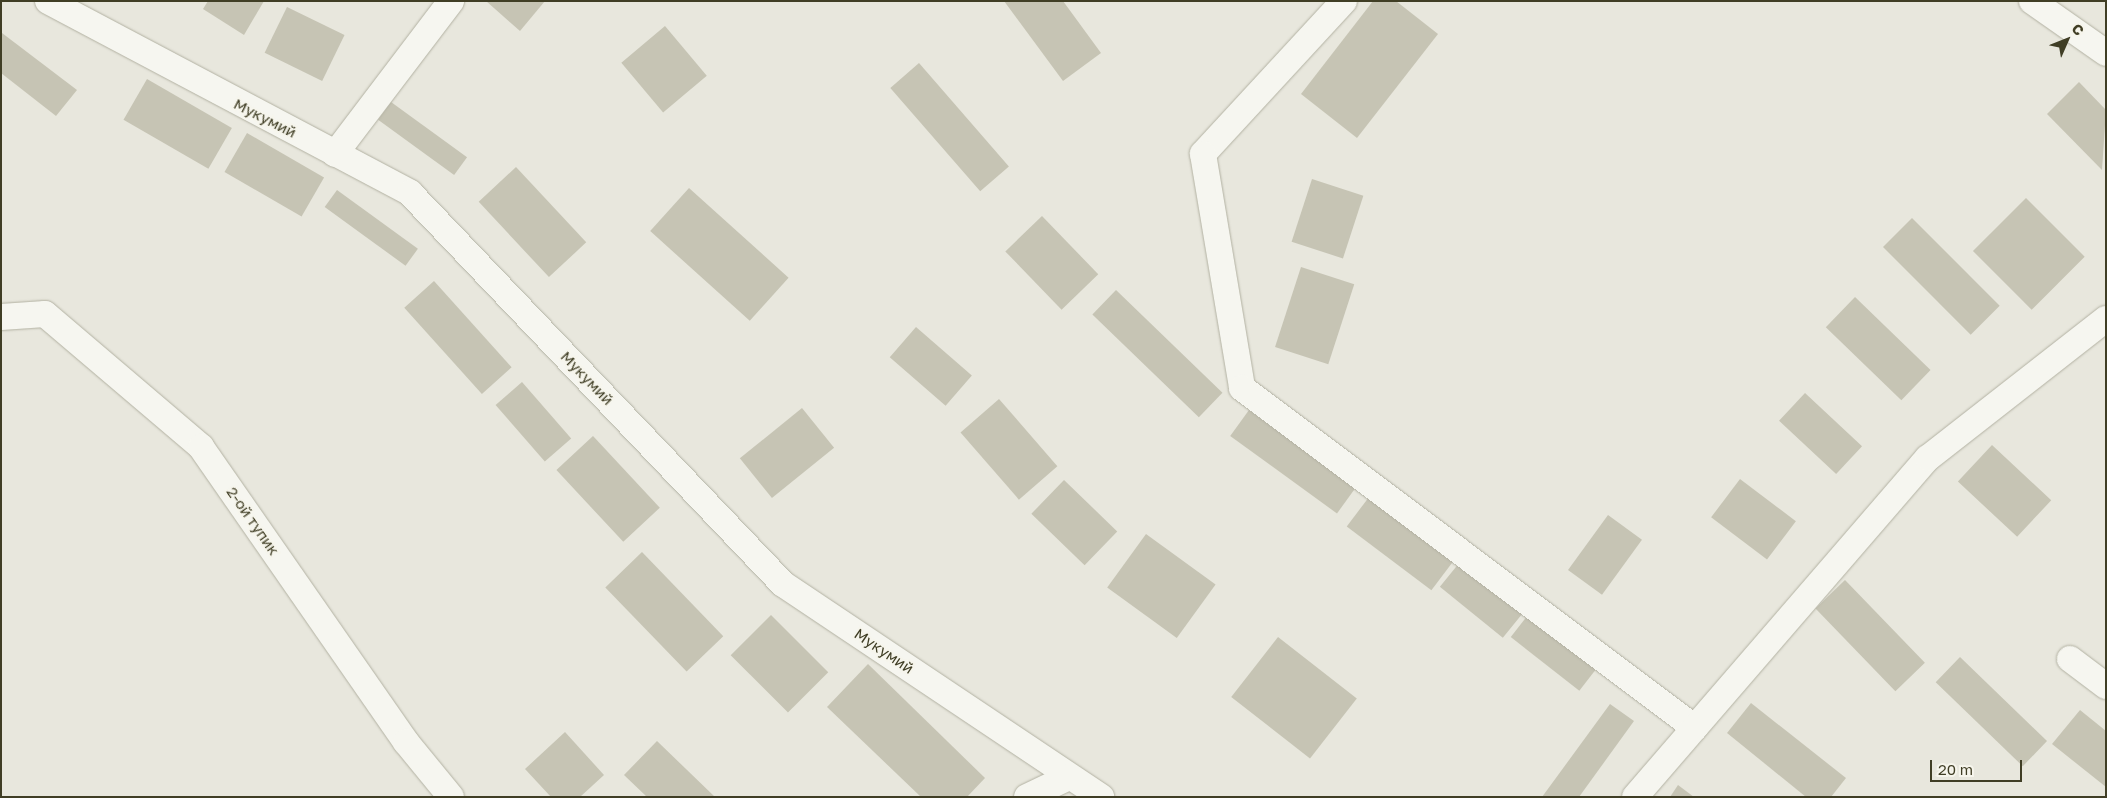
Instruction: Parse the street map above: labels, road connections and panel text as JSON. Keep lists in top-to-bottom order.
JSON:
{
  "streets": {
    "street": ["Мукумий", "2-ой тупик"]
  },
  "scale_bar": "20 m",
  "north": "top right"
}
